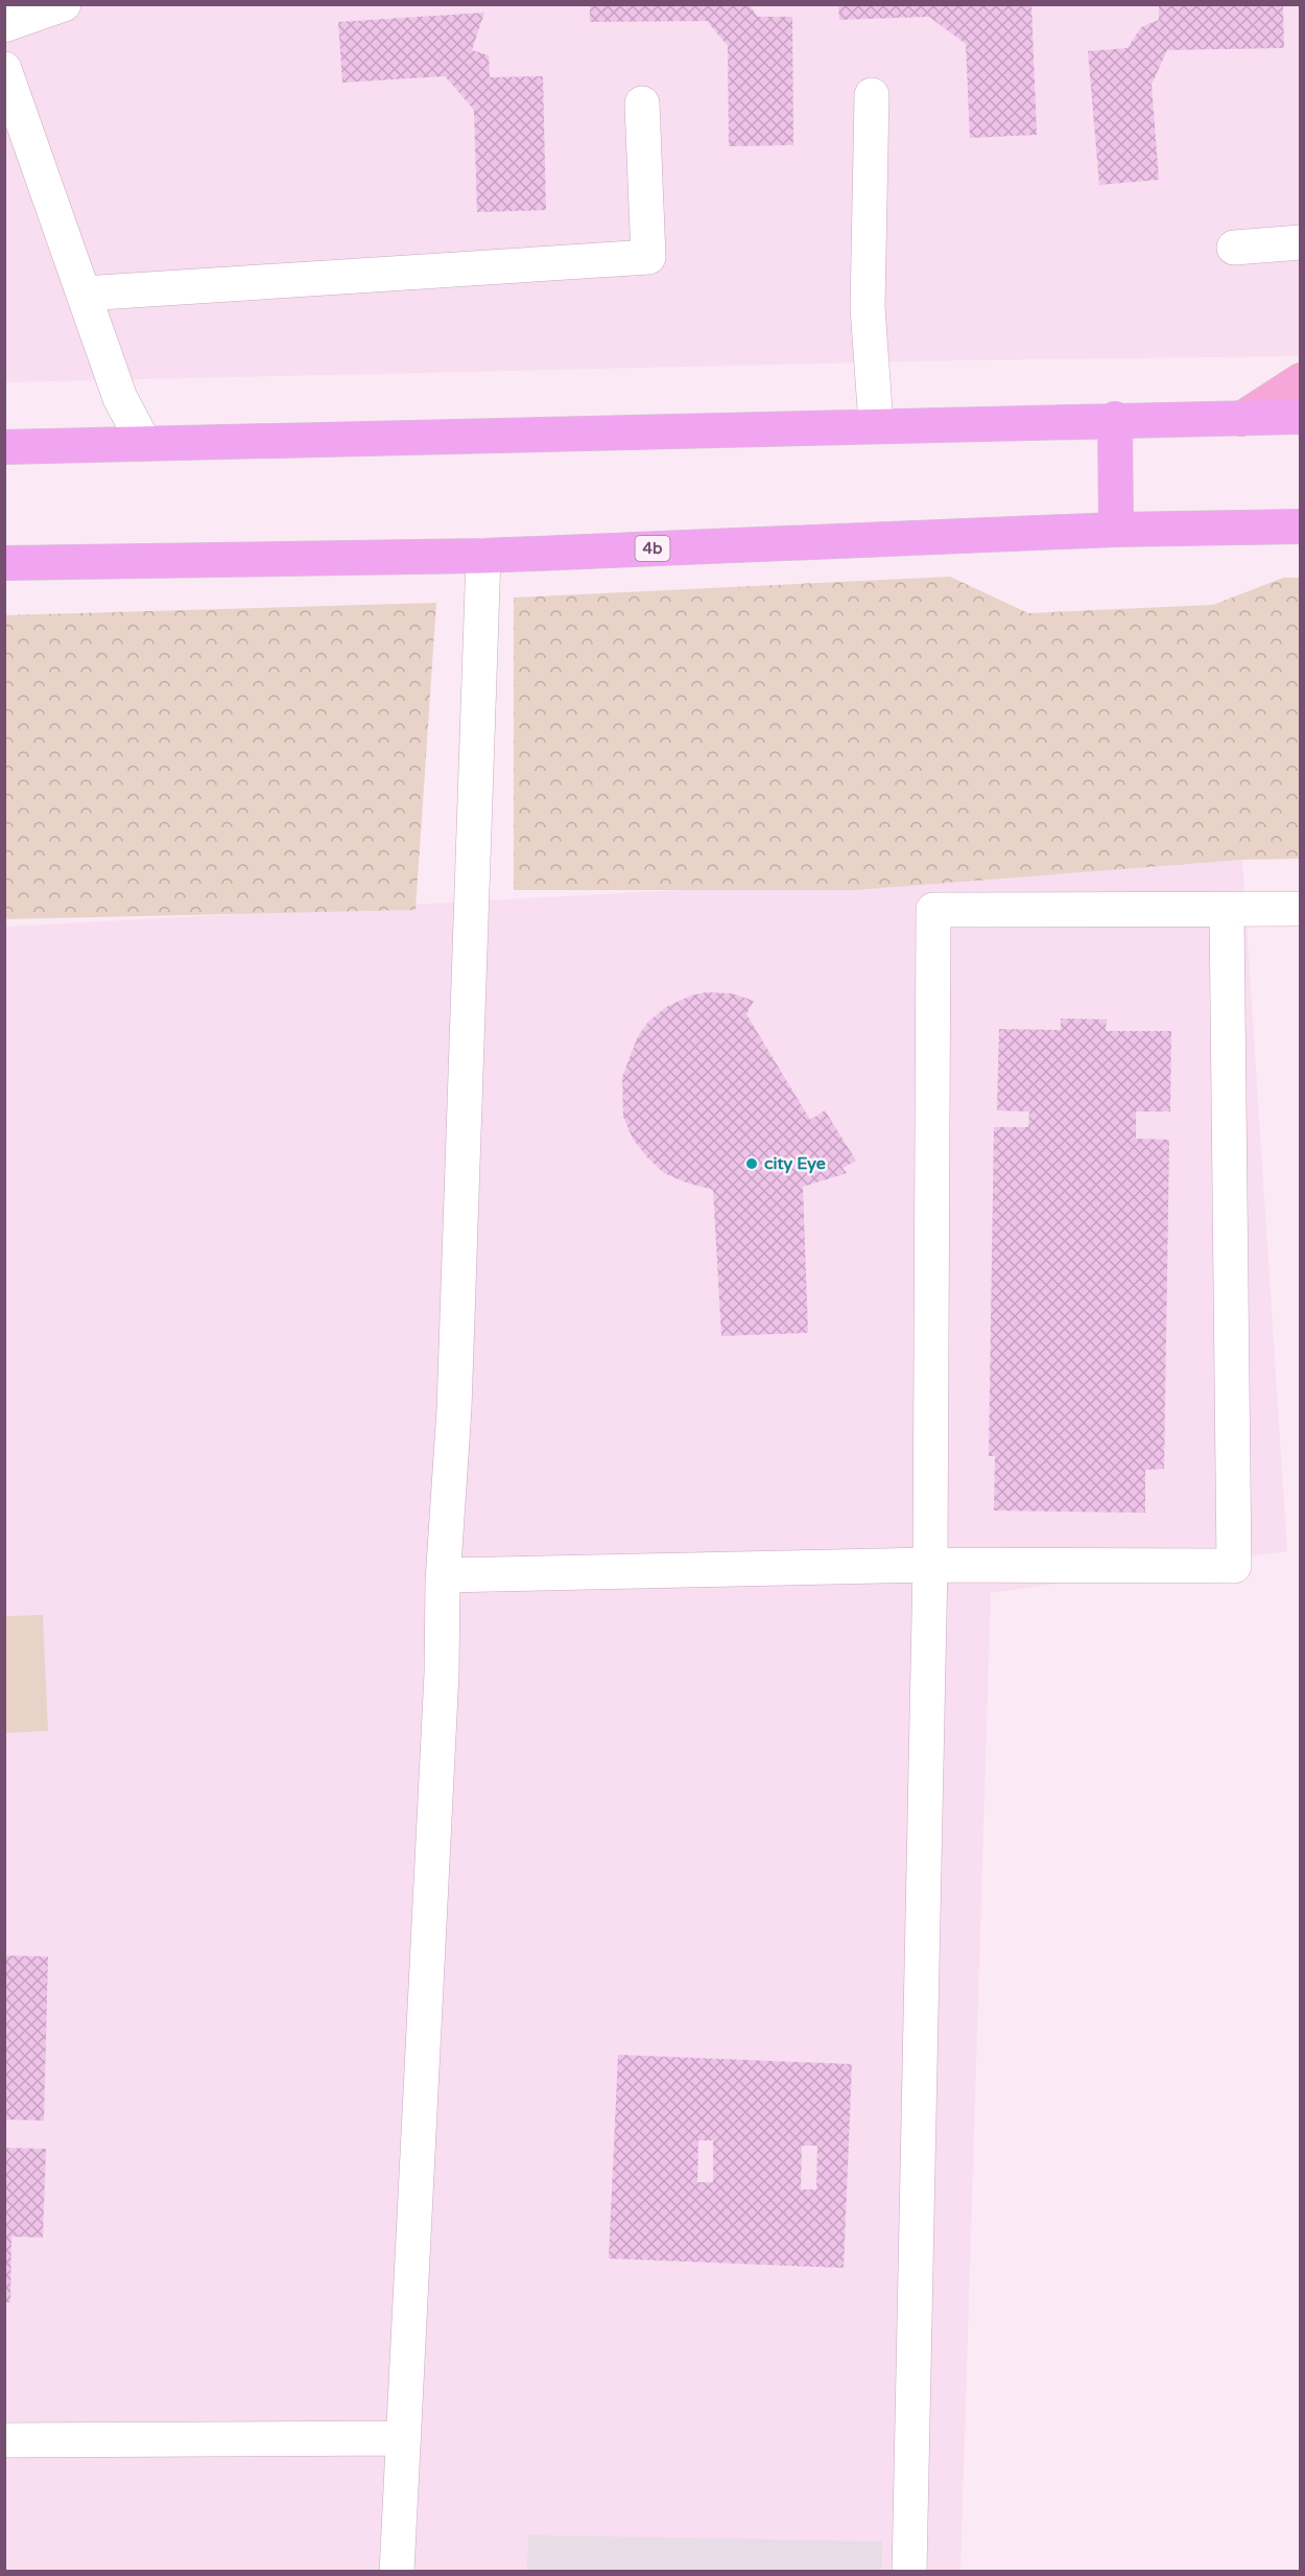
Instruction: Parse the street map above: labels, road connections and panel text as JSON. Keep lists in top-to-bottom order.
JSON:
{
  "streets": {
    "highway": ["4b"]
  },
  "places": ["city Eye"]
}
